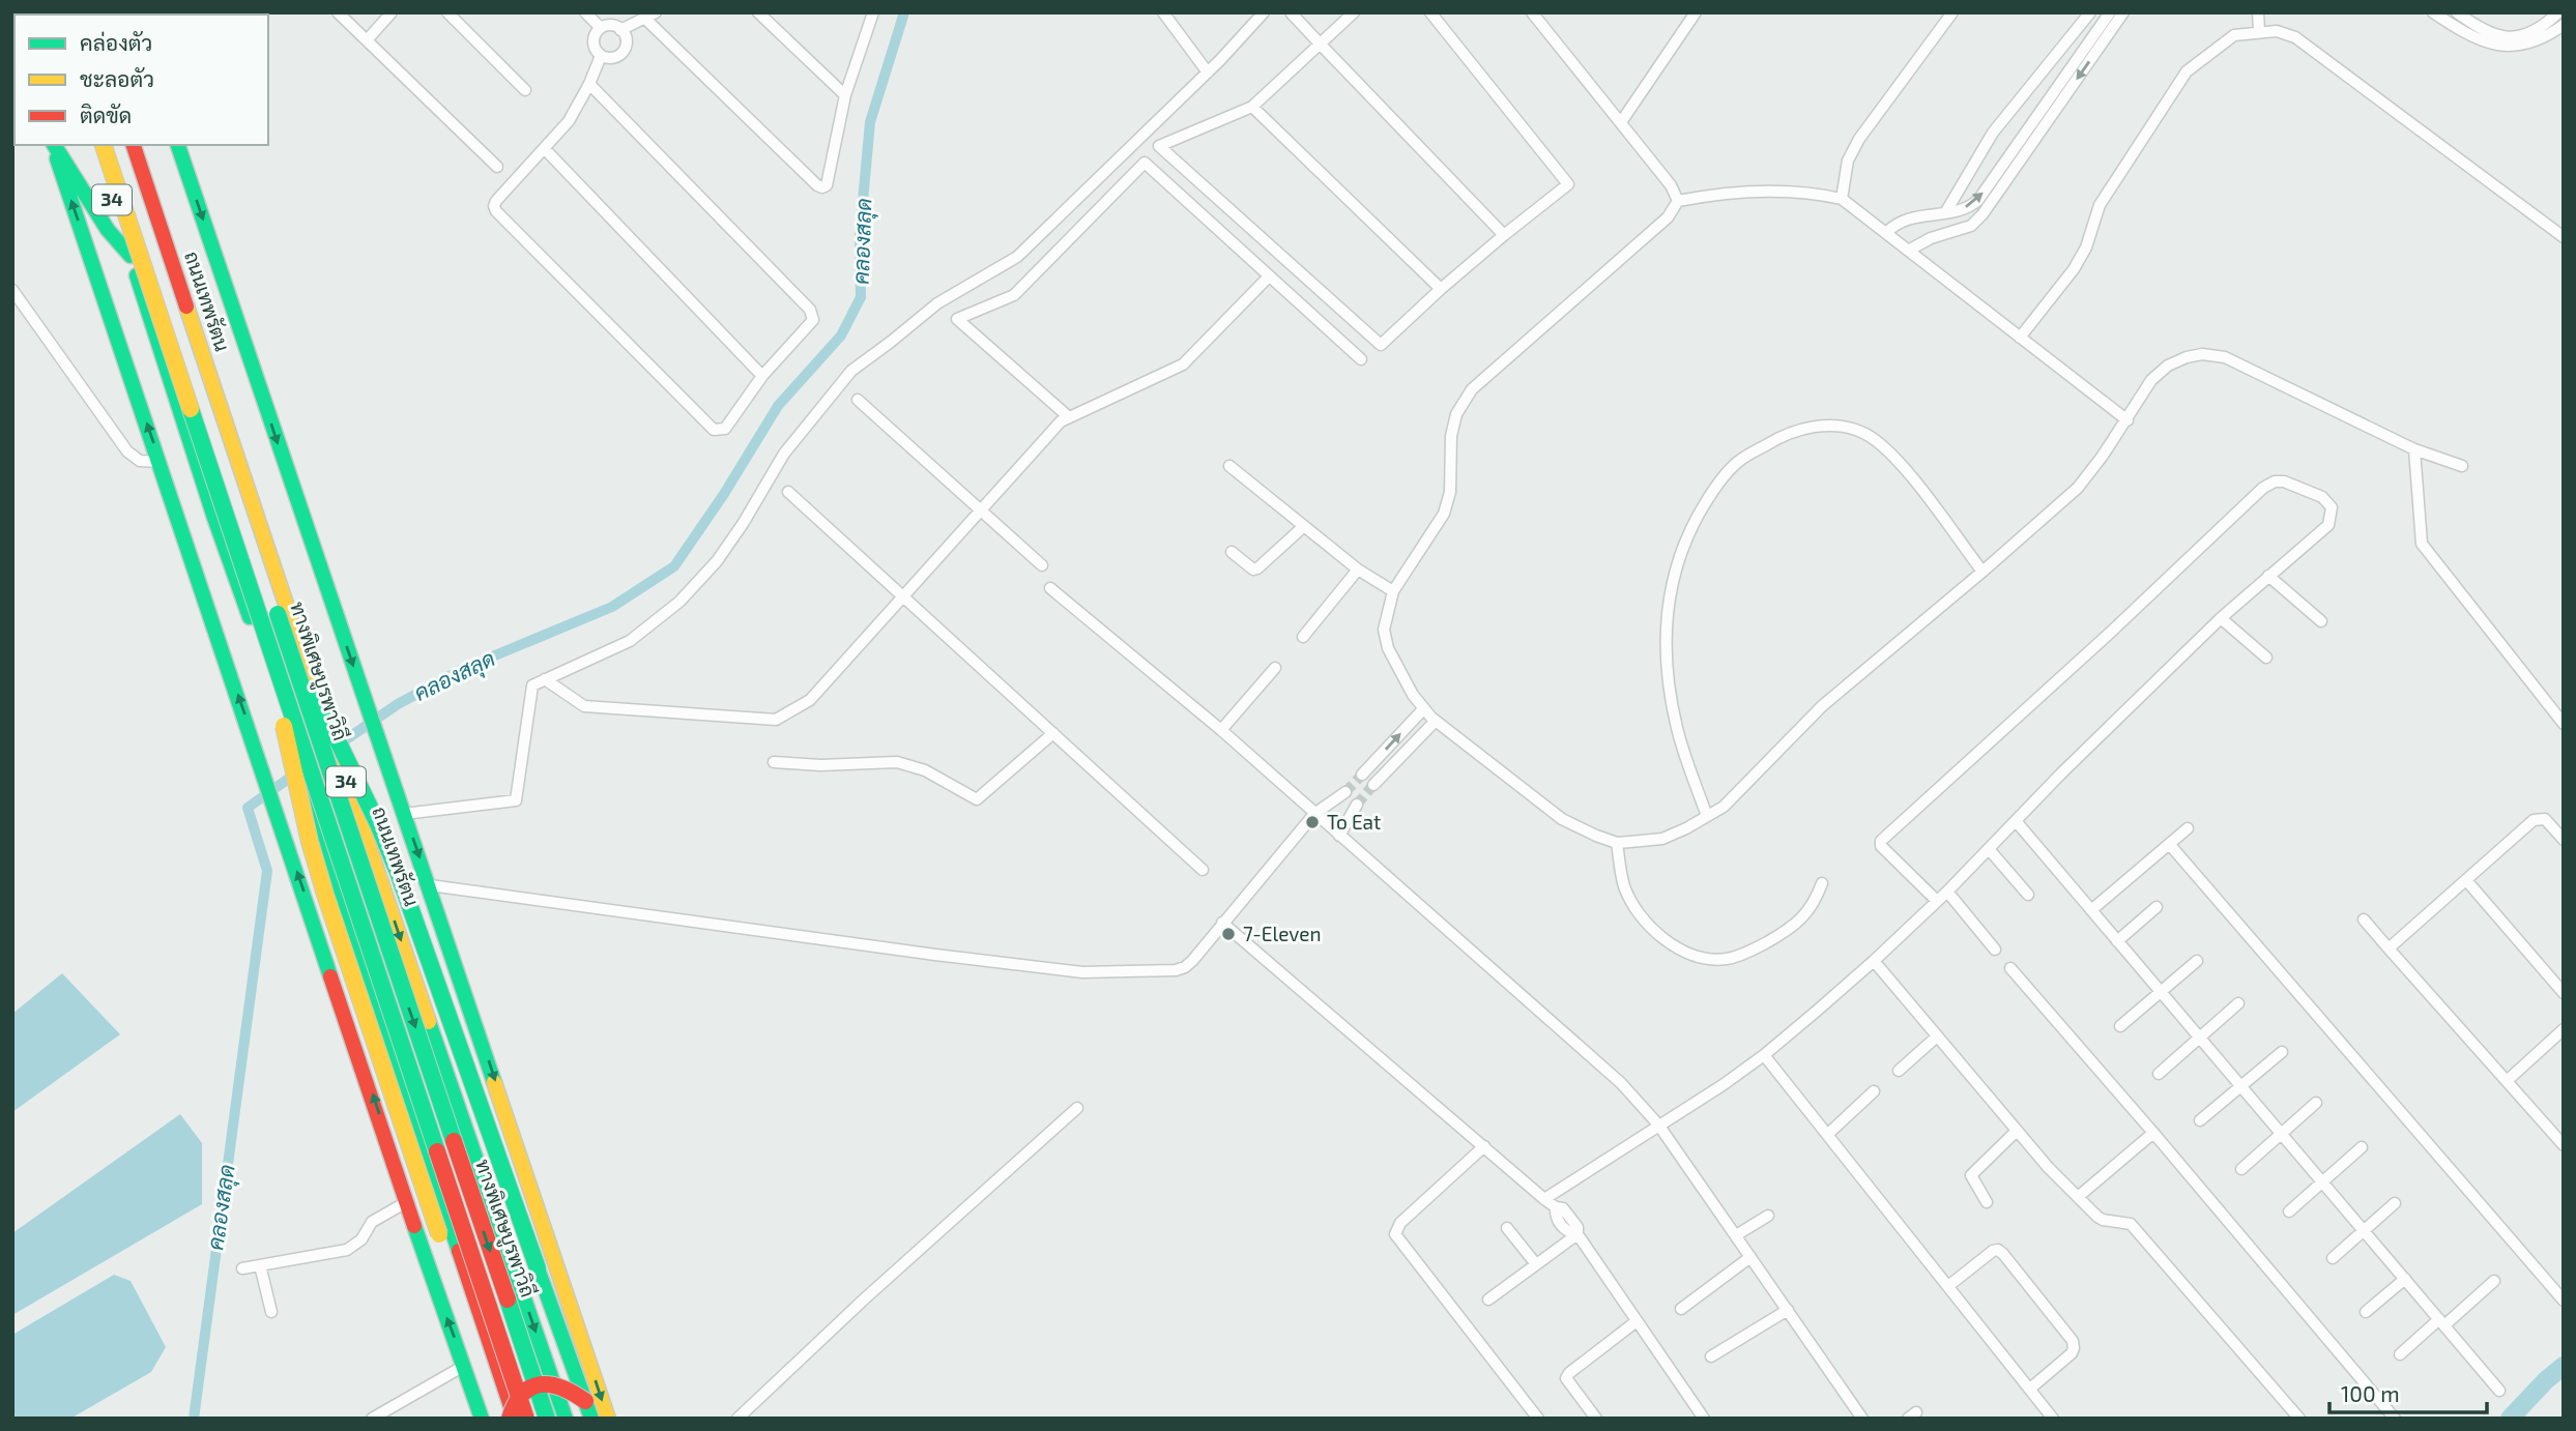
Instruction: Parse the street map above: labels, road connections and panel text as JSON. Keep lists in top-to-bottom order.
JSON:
{
  "streets": {
    "main road": ["34", "ถนนเทพรัตน", "ทางพิเศษบูรพาวิถี"]
  },
  "water": ["คลองสลุด"],
  "places": ["To Eat", "7-Eleven"],
  "legend": ["คล่องตัว", "ชะลอตัว", "ติดขัด"],
  "scale_bar": "100 m"
}
